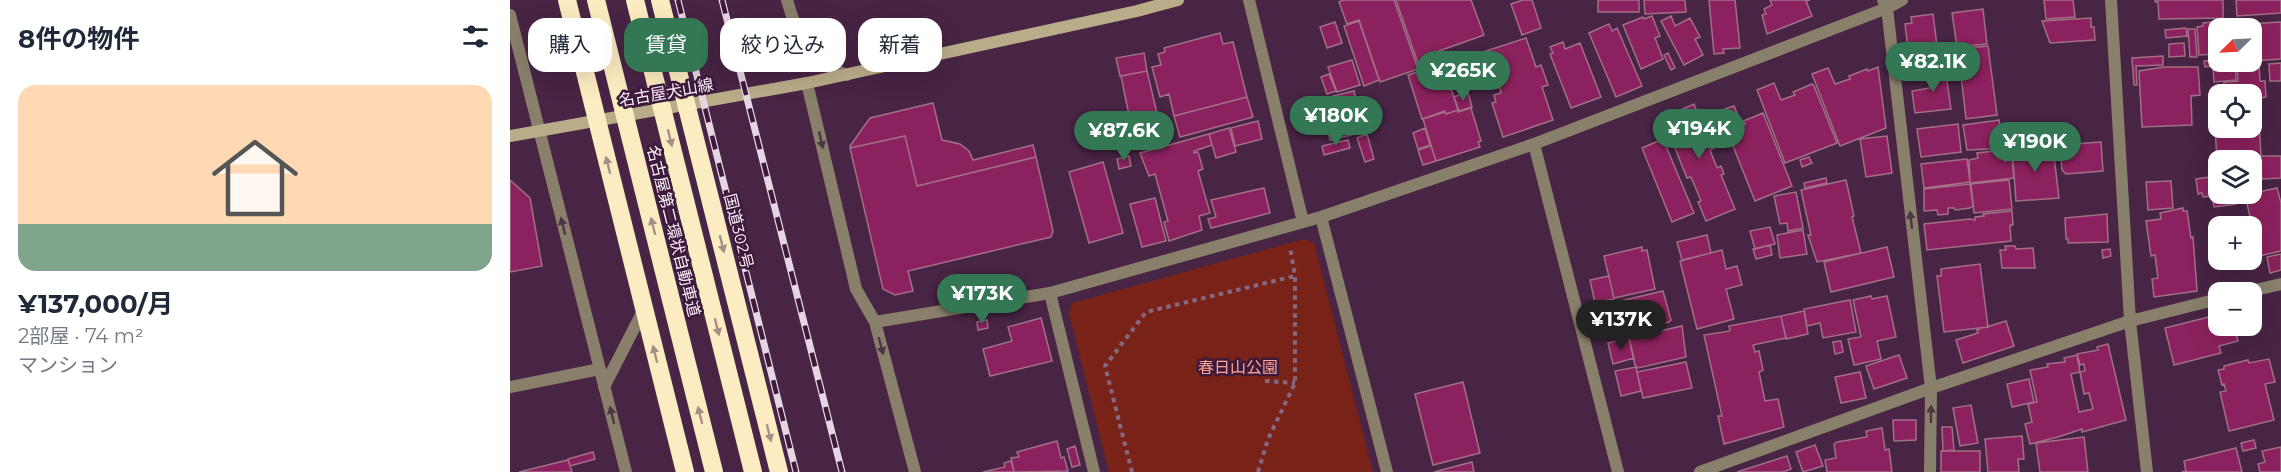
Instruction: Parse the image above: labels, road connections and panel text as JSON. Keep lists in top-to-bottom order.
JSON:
{
  "streets": {
    "highway": ["名古屋第二環状自動車道", "国道302号"],
    "main road": ["名古屋犬山線"]
  },
  "crossings": [
    ["名古屋犬山線", "国道302号"]
  ],
  "parks": ["春日山公園"],
  "north": "bottom left",
  "page": {
    "heading": "8件の物件",
    "map_buttons": ["+", "−"],
    "chip": [
      "購入",
      "賃貸",
      "絞り込み",
      "新着"
    ],
    "price": [
      "¥82.1K",
      "¥265K",
      "¥180K",
      "¥194K",
      "¥87.6K",
      "¥190K",
      "¥173K",
      "¥137K"
    ],
    "list": [
      {
        "name": "¥137,000/月",
        "note": "2部屋 · 74 m² · マンション"
      }
    ]
  }
}
